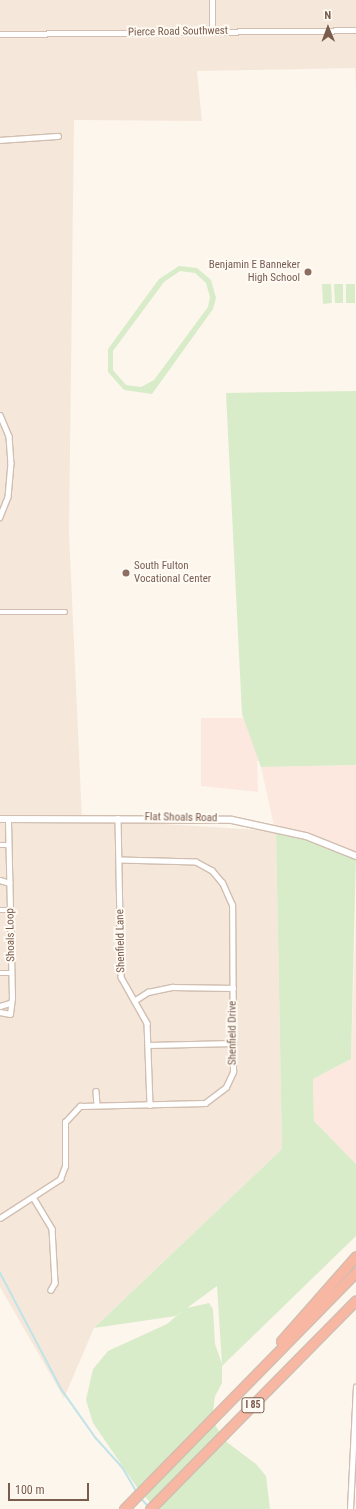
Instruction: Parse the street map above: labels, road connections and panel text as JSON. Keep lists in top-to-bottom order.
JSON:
{
  "streets": {
    "highway": ["I 85"],
    "street": [
      "Pierce Road Southwest",
      "Flat Shoals Road",
      "Shoals Loop",
      "Shenfield Lane",
      "Shenfield Drive"
    ]
  },
  "crossings": [
    ["Flat Shoals Road", "Shoals Loop"],
    ["Flat Shoals Road", "Shenfield Lane"],
    ["Shenfield Lane", "Shenfield Drive"]
  ],
  "places": ["Benjamin E Banneker High School", "South Fulton Vocational Center"],
  "scale_bar": "100 m",
  "north": "top"
}
